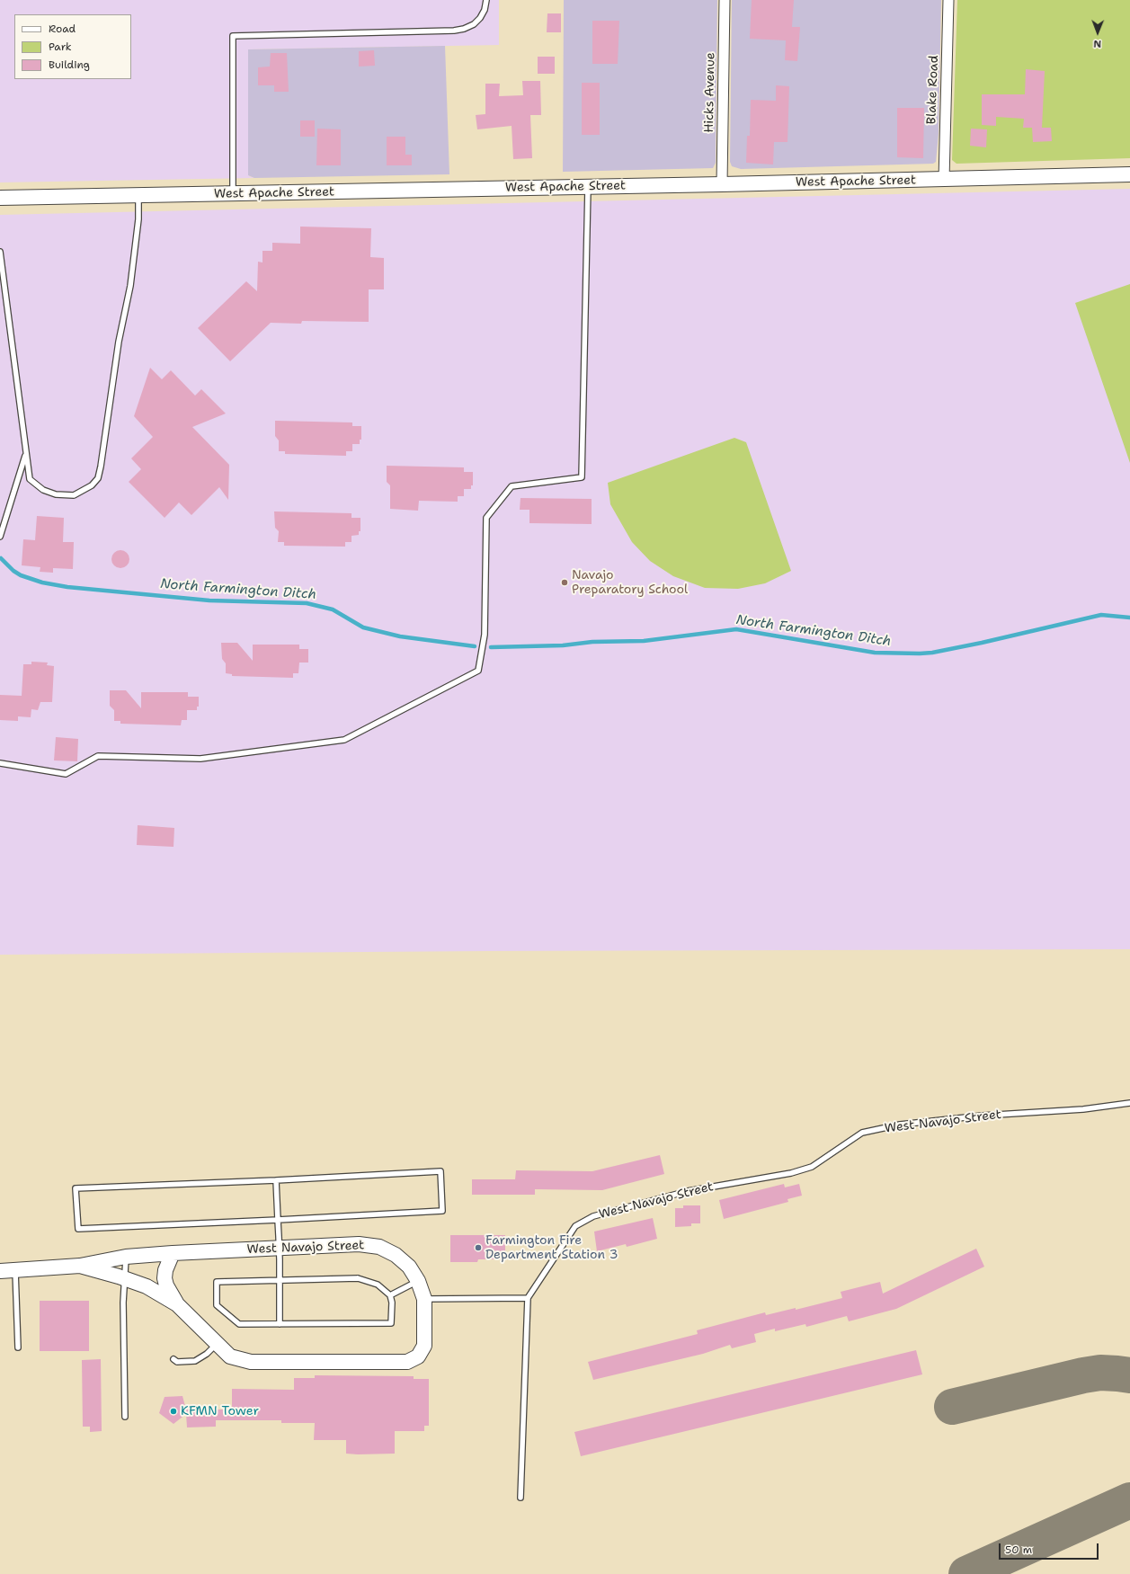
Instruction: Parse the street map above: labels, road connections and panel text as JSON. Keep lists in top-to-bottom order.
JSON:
{
  "streets": {
    "main road": ["West Apache Street", "West Navajo Street"],
    "street": ["Blake Road", "Hicks Avenue"]
  },
  "crossings": [
    ["Blake Road", "West Apache Street"],
    ["Hicks Avenue", "West Apache Street"]
  ],
  "water": ["North Farmington Ditch"],
  "places": ["Navajo Preparatory School", "Farmington Fire Department Station 3", "KFMN Tower"],
  "legend": ["Road", "Park", "Building"],
  "scale_bar": "50 m",
  "north": "bottom"
}
